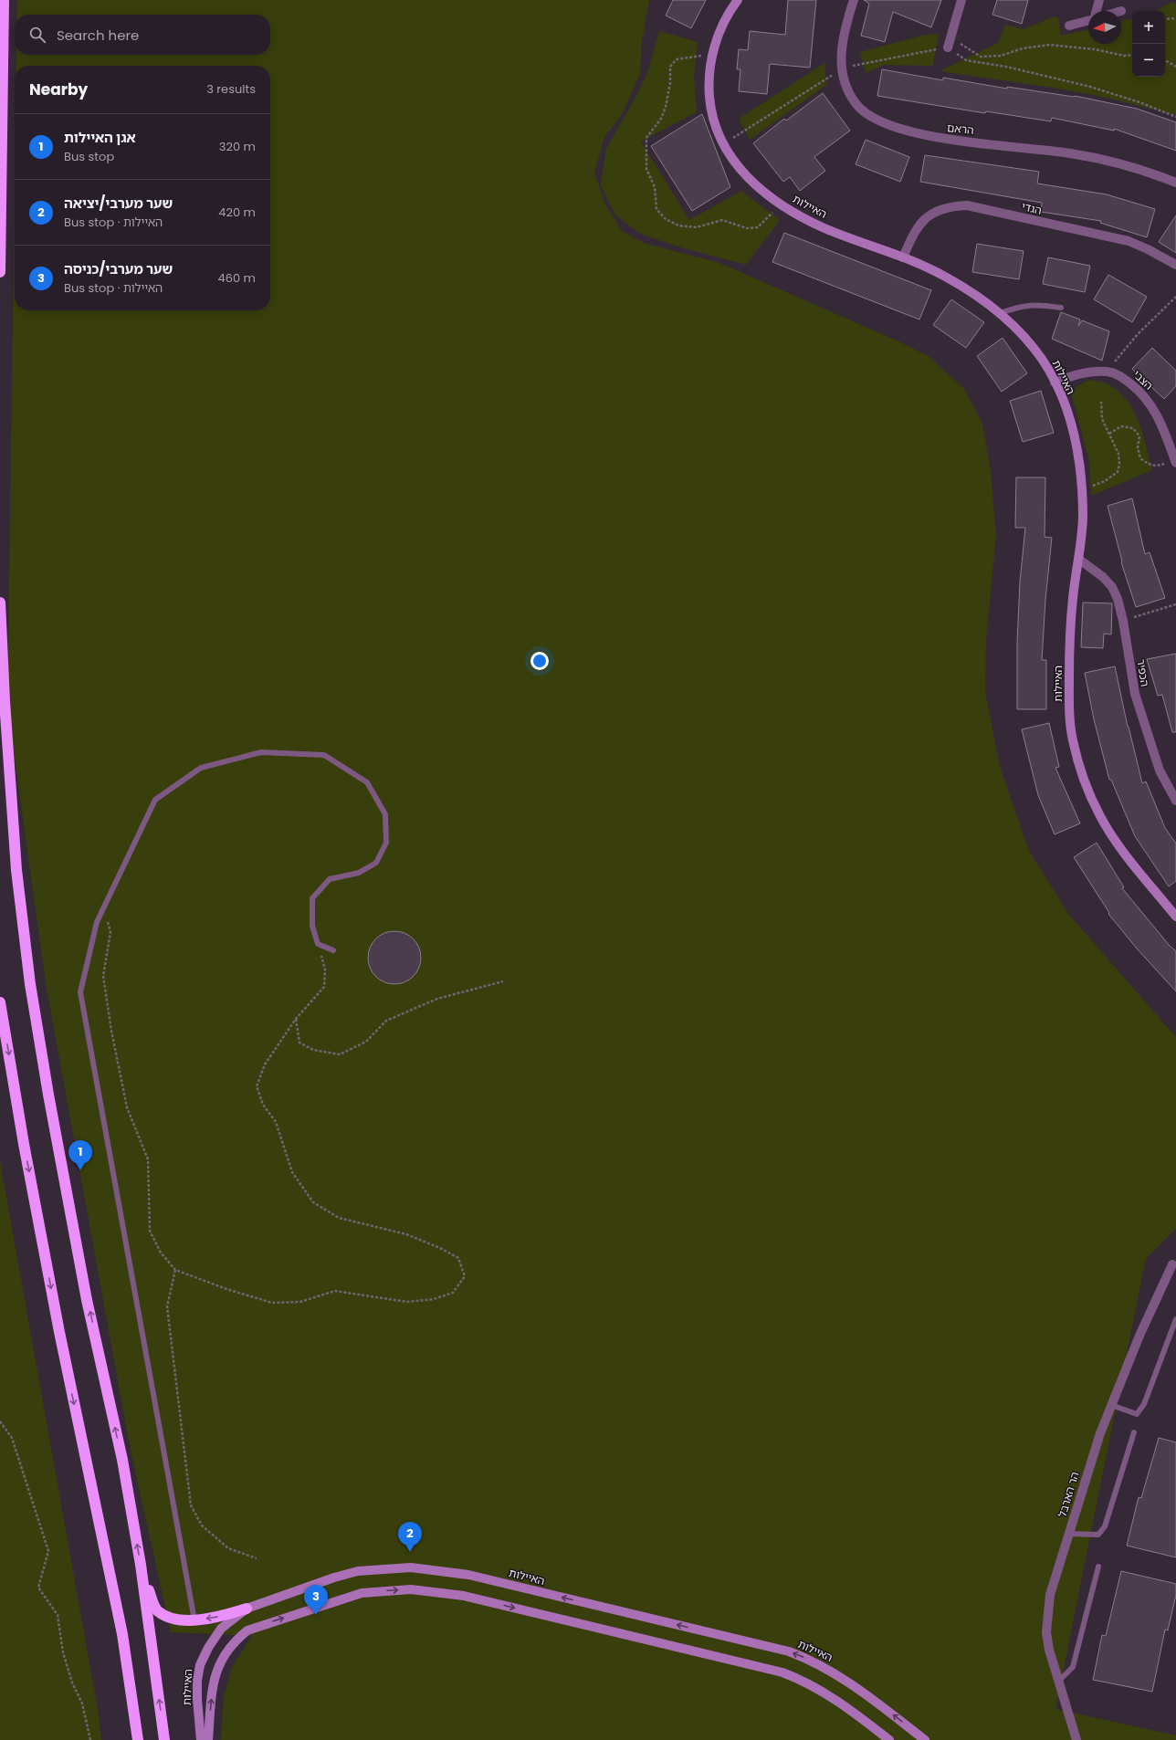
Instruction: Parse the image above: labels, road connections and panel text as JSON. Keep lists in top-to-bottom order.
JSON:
{
  "streets": {
    "street": [
      "הראם",
      "האיילות",
      "הגדי",
      "הצבי",
      "הכפיר",
      "הר הארבל"
    ]
  },
  "crossings": [
    ["האיילות", "הגדי"],
    ["האיילות", "הצבי"],
    ["האיילות", "הכפיר"]
  ],
  "north": "left",
  "page": {
    "map_buttons": ["+", "−"],
    "search": "Search here",
    "heading": ["Nearby", "3 results"],
    "list": [
      {
        "mark": "1",
        "name": "אגן האיילות",
        "note": "Bus stop",
        "value": "320 m"
      },
      {
        "mark": "2",
        "name": "שער מערבי/יציאה",
        "note": "Bus stop · האיילות",
        "value": "420 m"
      },
      {
        "mark": "3",
        "name": "שער מערבי/כניסה",
        "note": "Bus stop · האיילות",
        "value": "460 m"
      }
    ],
    "pins": ["1", "2", "3"]
  }
}
